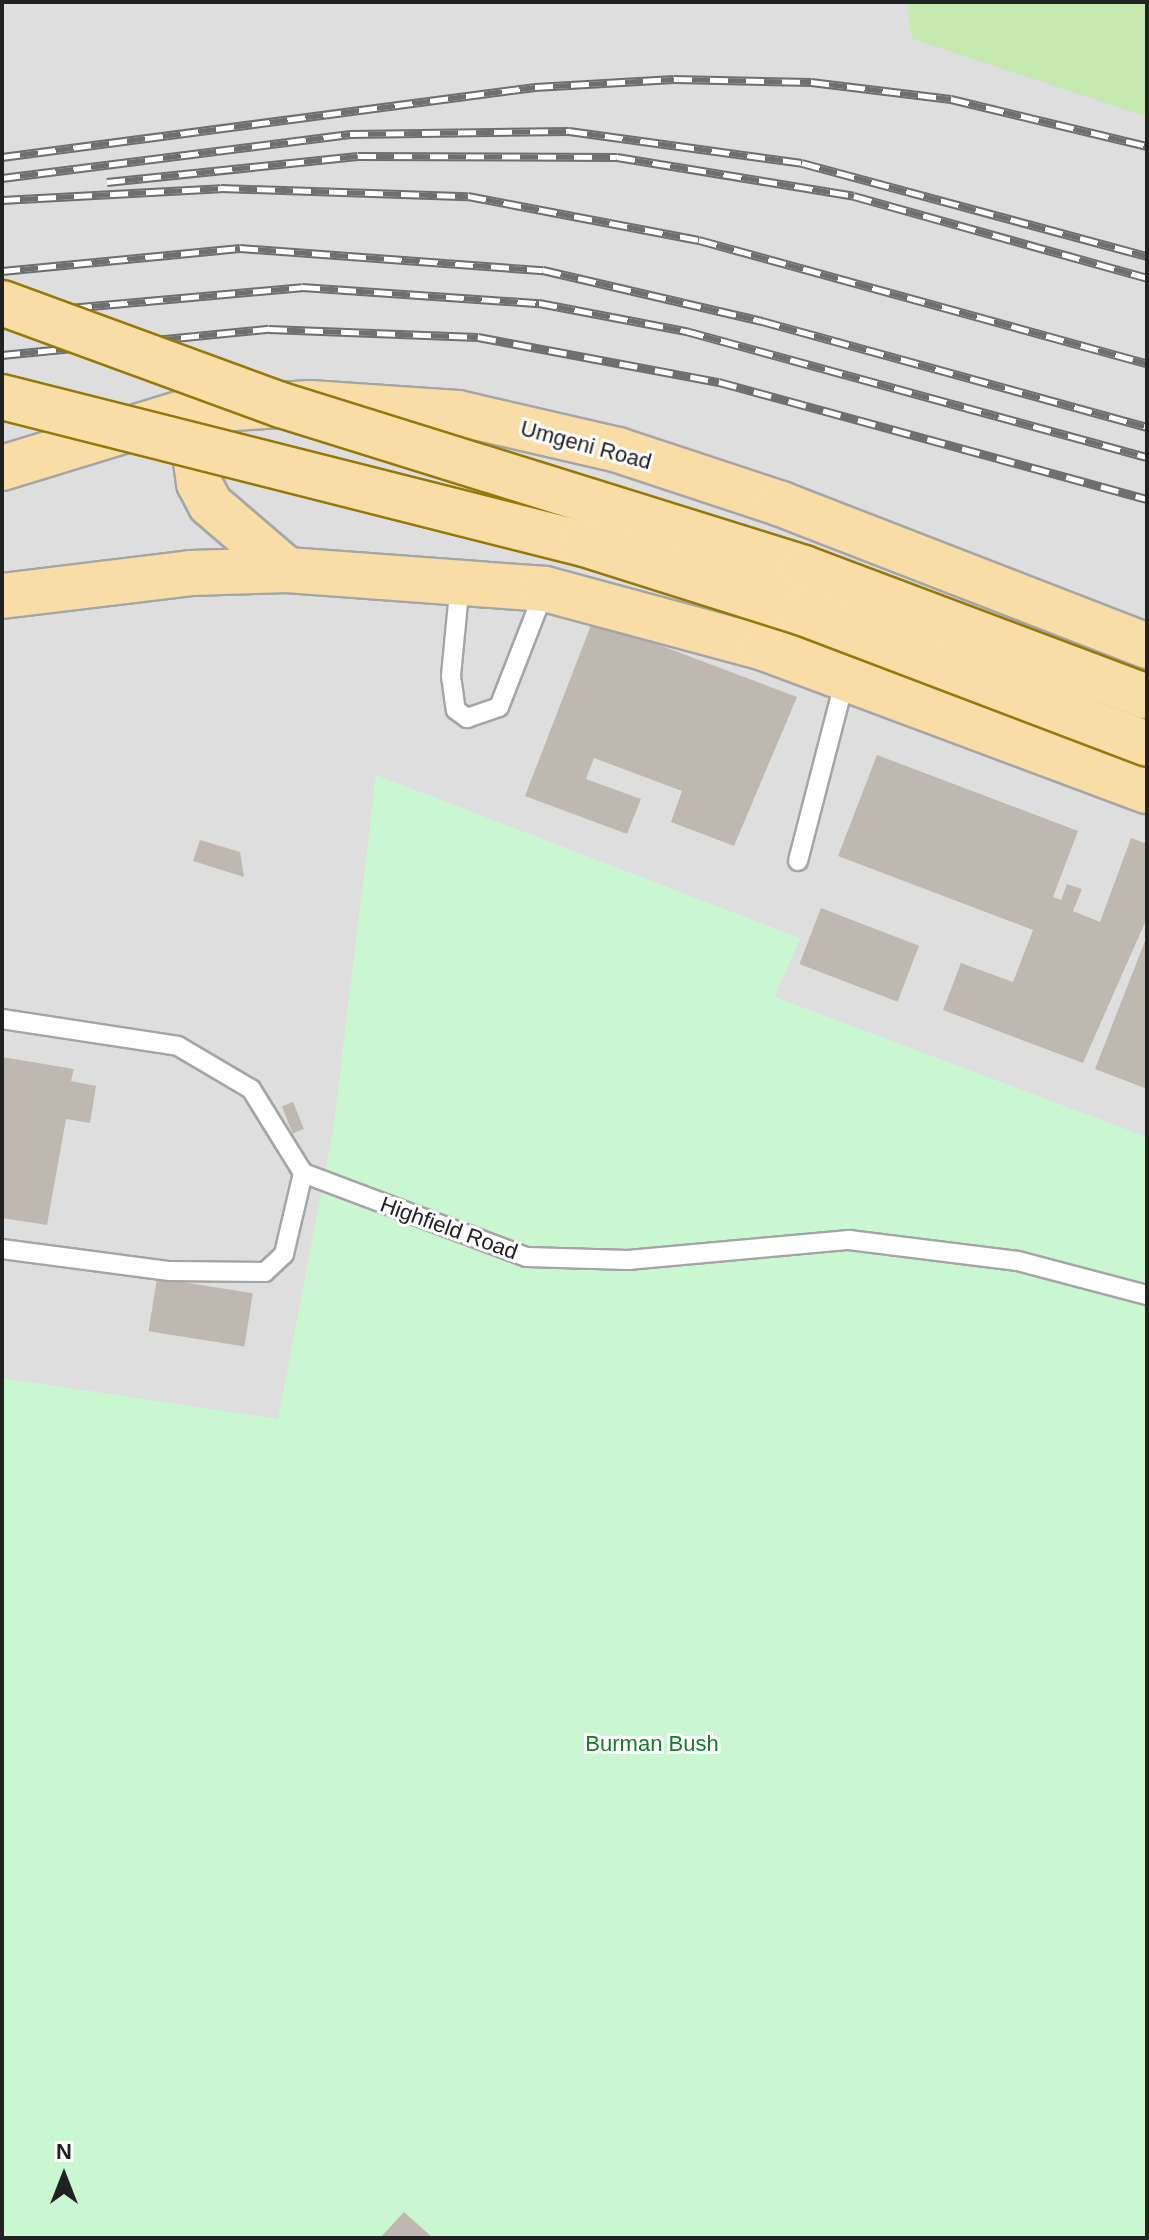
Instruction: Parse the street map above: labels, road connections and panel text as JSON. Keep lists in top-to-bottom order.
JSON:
{
  "streets": {
    "main road": ["Umgeni Road"],
    "lane": ["Highfield Road"]
  },
  "parks": ["Burman Bush"],
  "north": "top"
}
